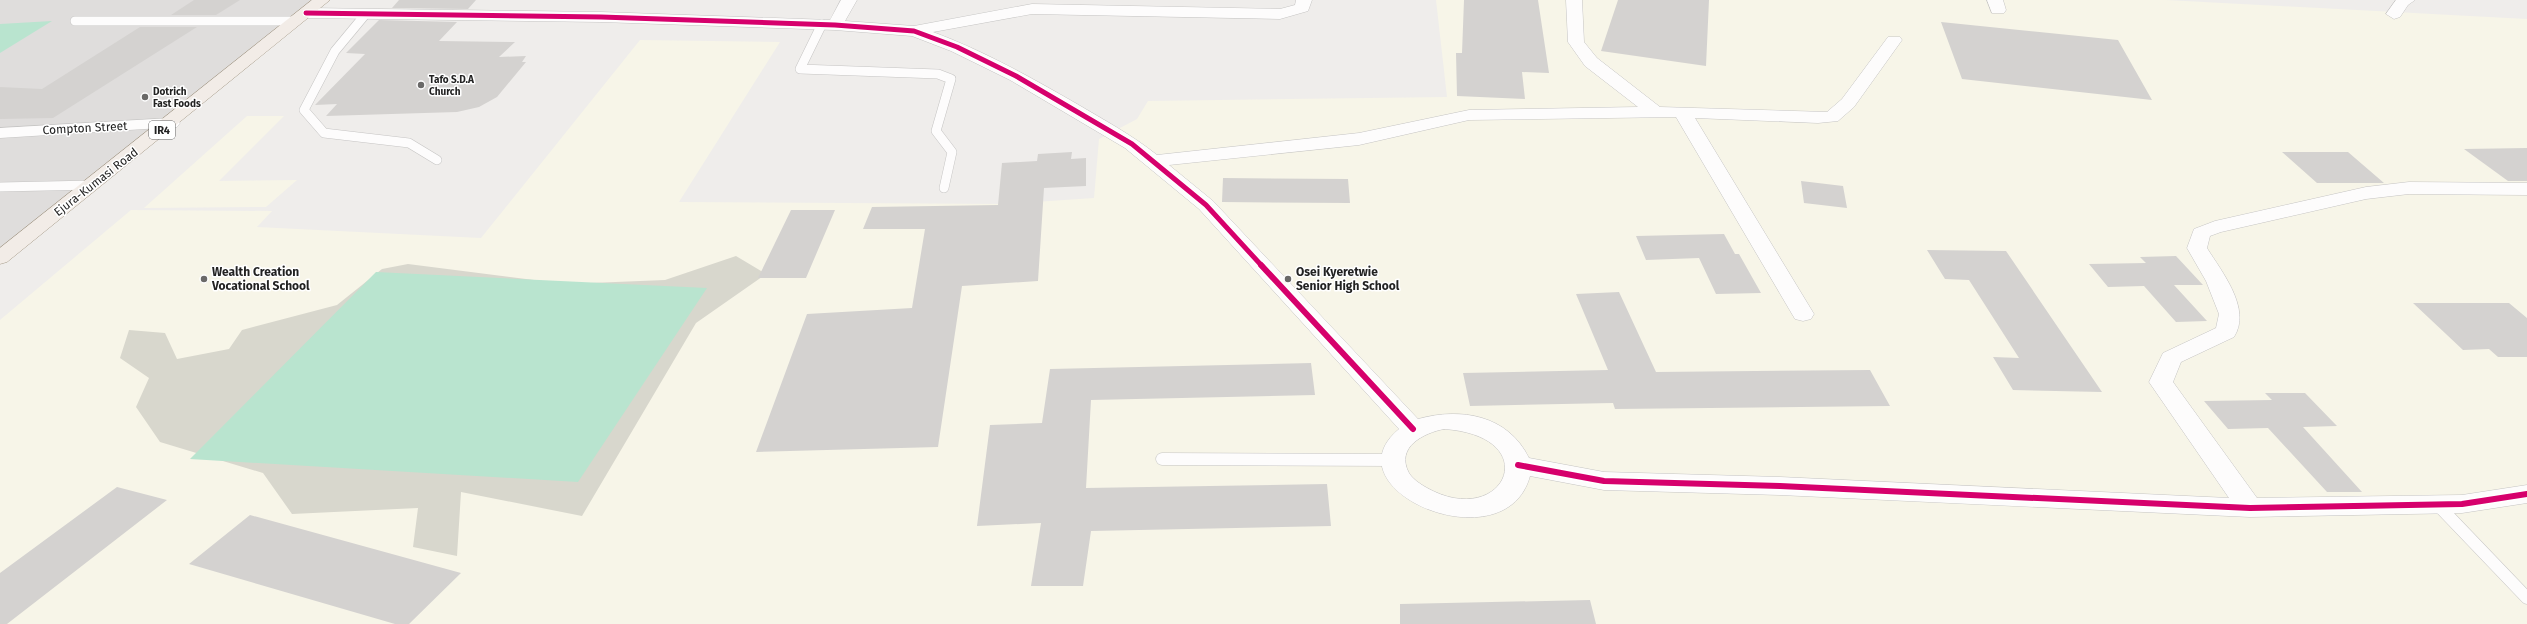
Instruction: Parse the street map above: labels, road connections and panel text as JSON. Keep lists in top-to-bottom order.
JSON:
{
  "streets": {
    "main road": ["IR4", "Ejura-Kumasi Road"],
    "street": ["Compton Street"]
  },
  "crossings": [
    ["Compton Street", "Ejura-Kumasi Road"]
  ],
  "places": [
    "Tafo S.D.A Church",
    "Dotrich Fast Foods",
    "Wealth Creation Vocational School",
    "Osei Kyeretwie Senior High School"
  ]
}
